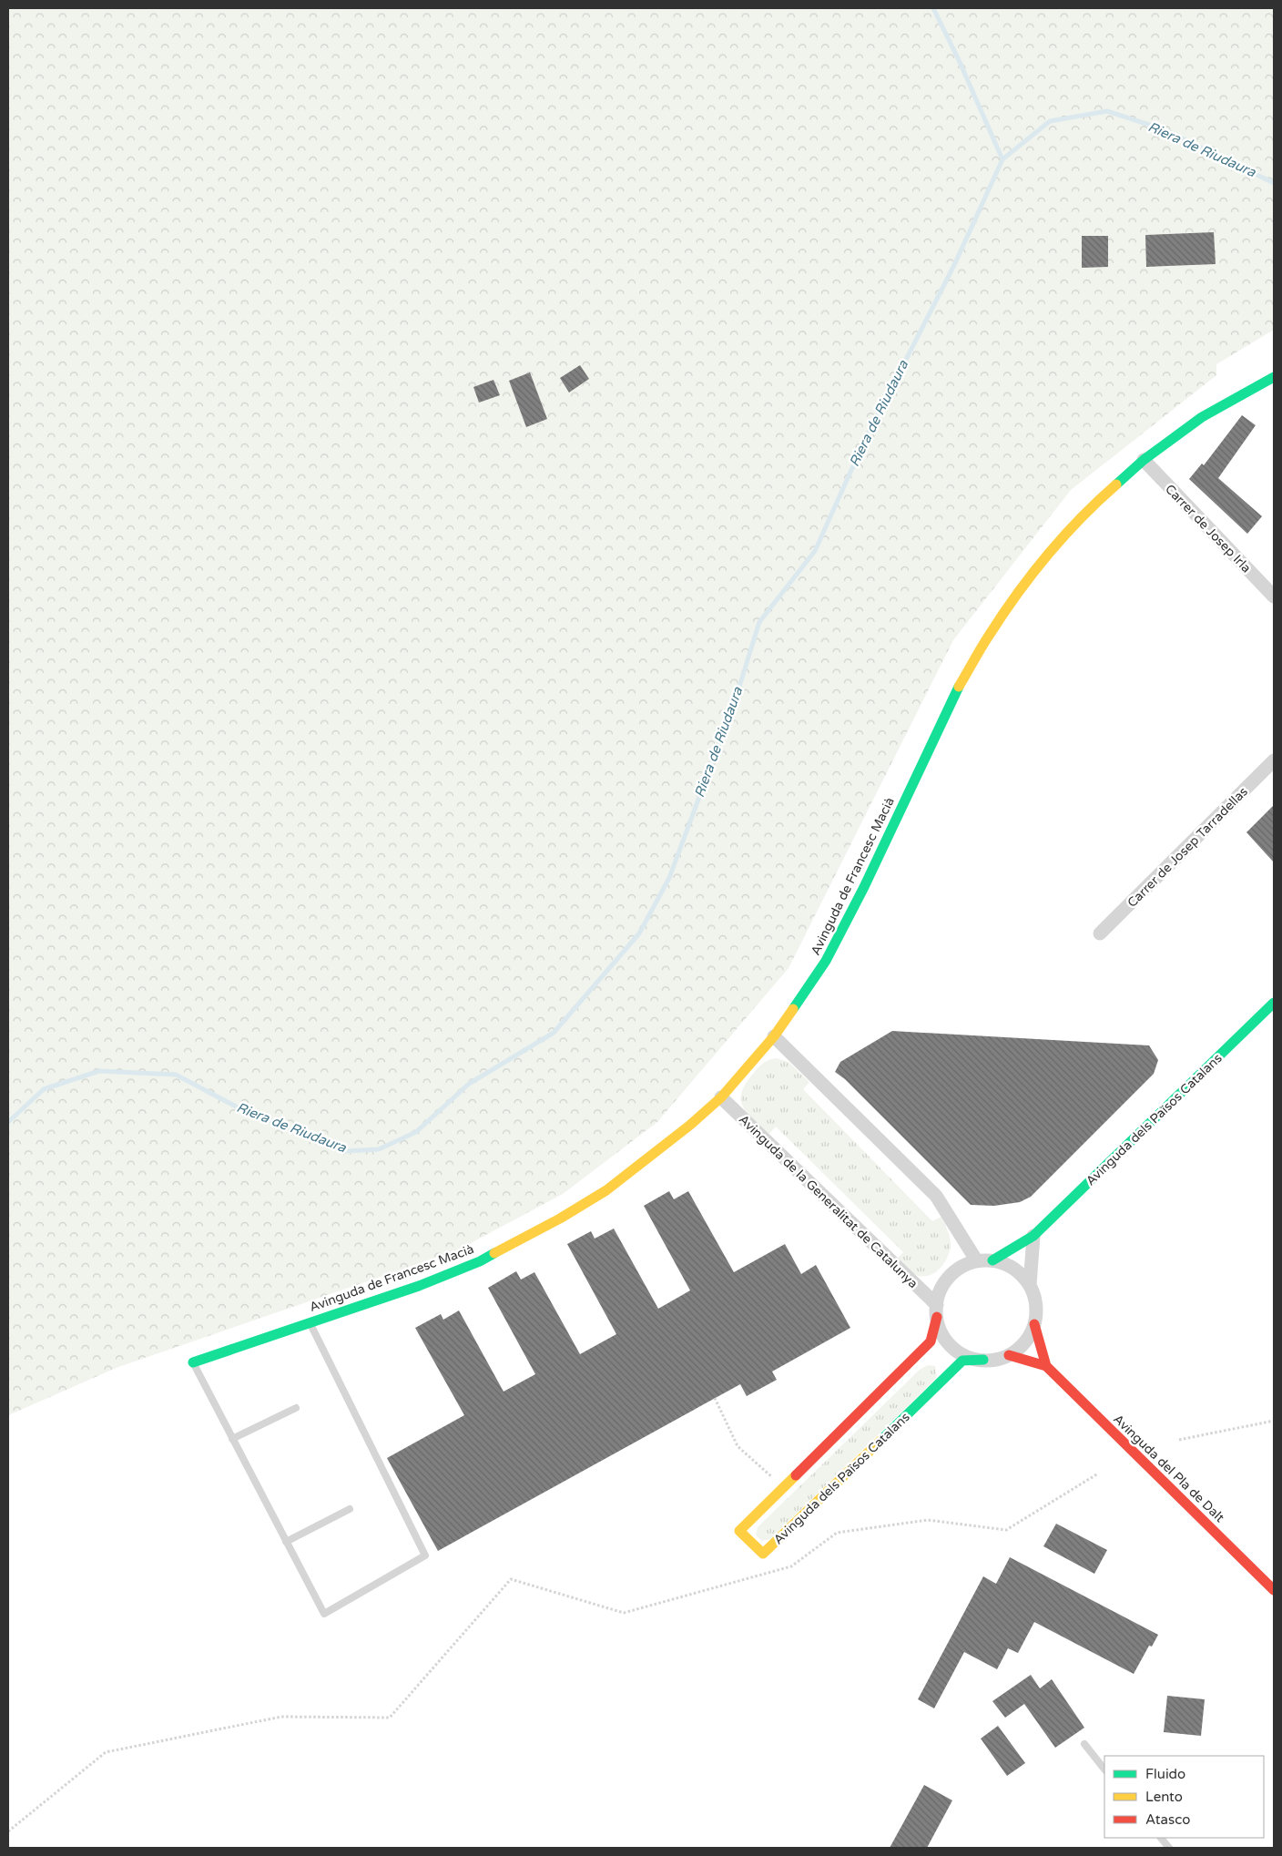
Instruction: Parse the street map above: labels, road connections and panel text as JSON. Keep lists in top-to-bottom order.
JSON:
{
  "streets": {
    "street": [
      "Carrer de Josep Irla",
      "Carrer de Josep Tarradellas",
      "Avinguda de Francesc Macià",
      "Avinguda dels Països Catalans",
      "Avinguda de la Generalitat de Catalunya",
      "Avinguda del Pla de Dalt"
    ]
  },
  "crossings": [
    ["Carrer de Josep Irla", "Avinguda de Francesc Macià"],
    ["Avinguda de Francesc Macià", "Avinguda de la Generalitat de Catalunya"],
    ["Avinguda dels Països Catalans", "Avinguda de la Generalitat de Catalunya"],
    ["Avinguda dels Països Catalans", "Avinguda del Pla de Dalt"],
    ["Avinguda de la Generalitat de Catalunya", "Avinguda del Pla de Dalt"]
  ],
  "water": ["Riera de Riudaura"],
  "legend": ["Fluido", "Lento", "Atasco"]
}
